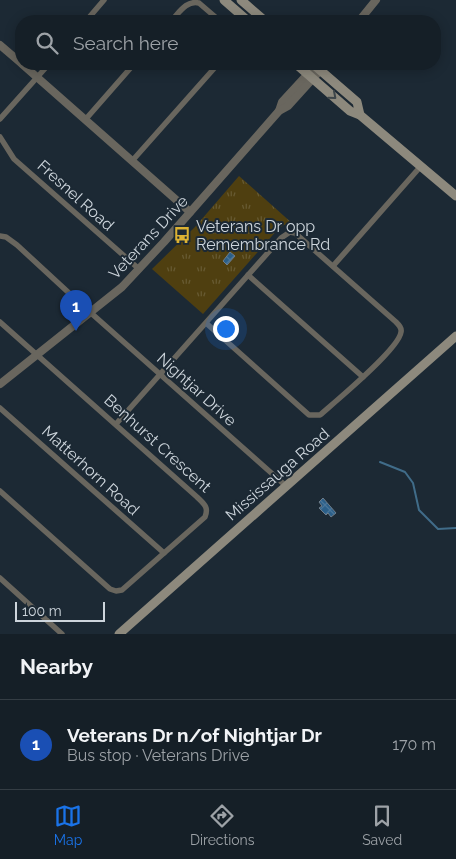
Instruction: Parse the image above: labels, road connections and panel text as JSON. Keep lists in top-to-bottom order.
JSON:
{
  "streets": {
    "main road": ["Mississauga Road"],
    "street": [
      "Fresnel Road",
      "Veterans Drive",
      "Nightjar Drive",
      "Benhurst Crescent",
      "Matterhorn Road"
    ]
  },
  "crossings": [
    ["Fresnel Road", "Veterans Drive"],
    ["Veterans Drive", "Nightjar Drive"],
    ["Veterans Drive", "Benhurst Crescent"],
    ["Nightjar Drive", "Mississauga Road"],
    ["Benhurst Crescent", "Matterhorn Road"]
  ],
  "places": {
    "bus stop": ["Veterans Dr opp Remembrance Rd"]
  },
  "scale_bar": "100 m",
  "page": {
    "search": "Search here",
    "pins": "1",
    "scale": "100 m",
    "heading": "Nearby",
    "list": [
      {
        "mark": "1",
        "name": "Veterans Dr n/of Nightjar Dr",
        "note": "Bus stop · Veterans Drive",
        "value": "170 m"
      }
    ],
    "nav": ["Map", "Directions", "Saved"]
  }
}
